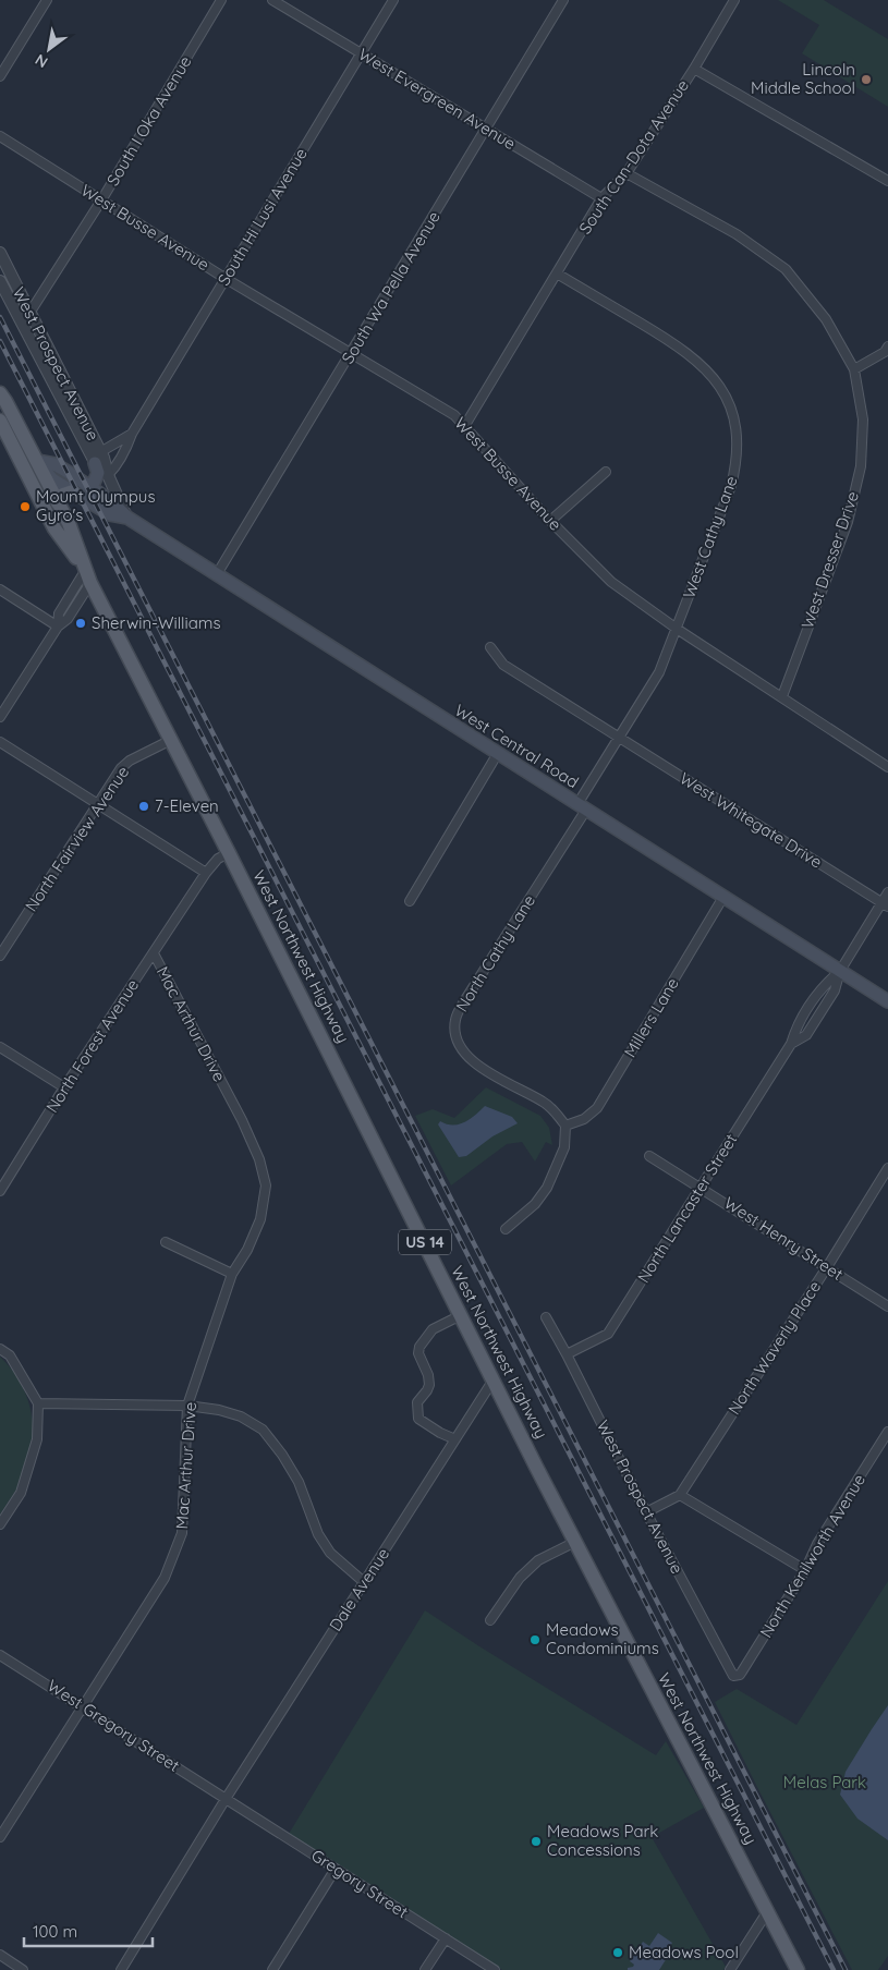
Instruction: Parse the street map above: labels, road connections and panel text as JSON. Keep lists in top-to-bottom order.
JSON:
{
  "streets": {
    "main road": ["West Central Road", "West Northwest Highway", "US 14"],
    "street": [
      "West Evergreen Avenue",
      "South I Oka Avenue",
      "South Can-Dota Avenue",
      "South Hi Lusi Avenue",
      "West Busse Avenue",
      "South Wa Pella Avenue",
      "West Prospect Avenue",
      "West Cathy Lane",
      "West Dresser Drive",
      "West Whitegate Drive",
      "North Fairview Avenue",
      "North Cathy Lane",
      "Millers Lane",
      "Mac Arthur Drive",
      "North Forest Avenue",
      "North Lancaster Street",
      "West Henry Street",
      "North Waverly Place",
      "North Kenilworth Avenue",
      "Dale Avenue",
      "West Gregory Street",
      "Gregory Street"
    ]
  },
  "crossings": [
    ["West Evergreen Avenue", "South Can-Dota Avenue"],
    ["West Evergreen Avenue", "South Hi Lusi Avenue"],
    ["West Evergreen Avenue", "South Wa Pella Avenue"],
    ["South I Oka Avenue", "West Busse Avenue"],
    ["South I Oka Avenue", "West Prospect Avenue"],
    ["South Can-Dota Avenue", "West Busse Avenue"],
    ["South Can-Dota Avenue", "West Cathy Lane"],
    ["South Can-Dota Avenue", "West Dresser Drive"],
    ["South Hi Lusi Avenue", "West Busse Avenue"],
    ["South Hi Lusi Avenue", "West Prospect Avenue"],
    ["West Busse Avenue", "South Wa Pella Avenue"],
    ["West Busse Avenue", "West Cathy Lane"],
    ["West Busse Avenue", "West Dresser Drive"],
    ["South Wa Pella Avenue", "West Central Road"],
    ["West Prospect Avenue", "West Central Road"],
    ["West Prospect Avenue", "North Lancaster Street"],
    ["West Prospect Avenue", "North Waverly Place"],
    ["West Prospect Avenue", "North Kenilworth Avenue"],
    ["West Cathy Lane", "West Whitegate Drive"],
    ["West Cathy Lane", "North Cathy Lane"],
    ["West Central Road", "North Cathy Lane"],
    ["West Central Road", "West Northwest Highway"],
    ["West Central Road", "Millers Lane"],
    ["West Central Road", "North Lancaster Street"],
    ["West Whitegate Drive", "North Cathy Lane"],
    ["North Fairview Avenue", "West Northwest Highway"],
    ["North Cathy Lane", "Millers Lane"],
    ["West Northwest Highway", "North Forest Avenue"],
    ["West Northwest Highway", "US 14"],
    ["West Northwest Highway", "Dale Avenue"],
    ["Mac Arthur Drive", "North Forest Avenue"],
    ["Mac Arthur Drive", "West Gregory Street"],
    ["North Lancaster Street", "West Henry Street"],
    ["West Henry Street", "North Waverly Place"],
    ["Dale Avenue", "West Gregory Street"],
    ["Dale Avenue", "Gregory Street"],
    ["West Gregory Street", "Gregory Street"]
  ],
  "parks": ["Melas Park"],
  "places": [
    "Lincoln Middle School",
    "Mount Olympus Gyro's",
    "Sherwin-Williams",
    "7-Eleven",
    "Meadows Condominiums",
    "Meadows Park Concessions",
    "Meadows Pool"
  ],
  "scale_bar": "100 m",
  "north": "bottom left"
}
